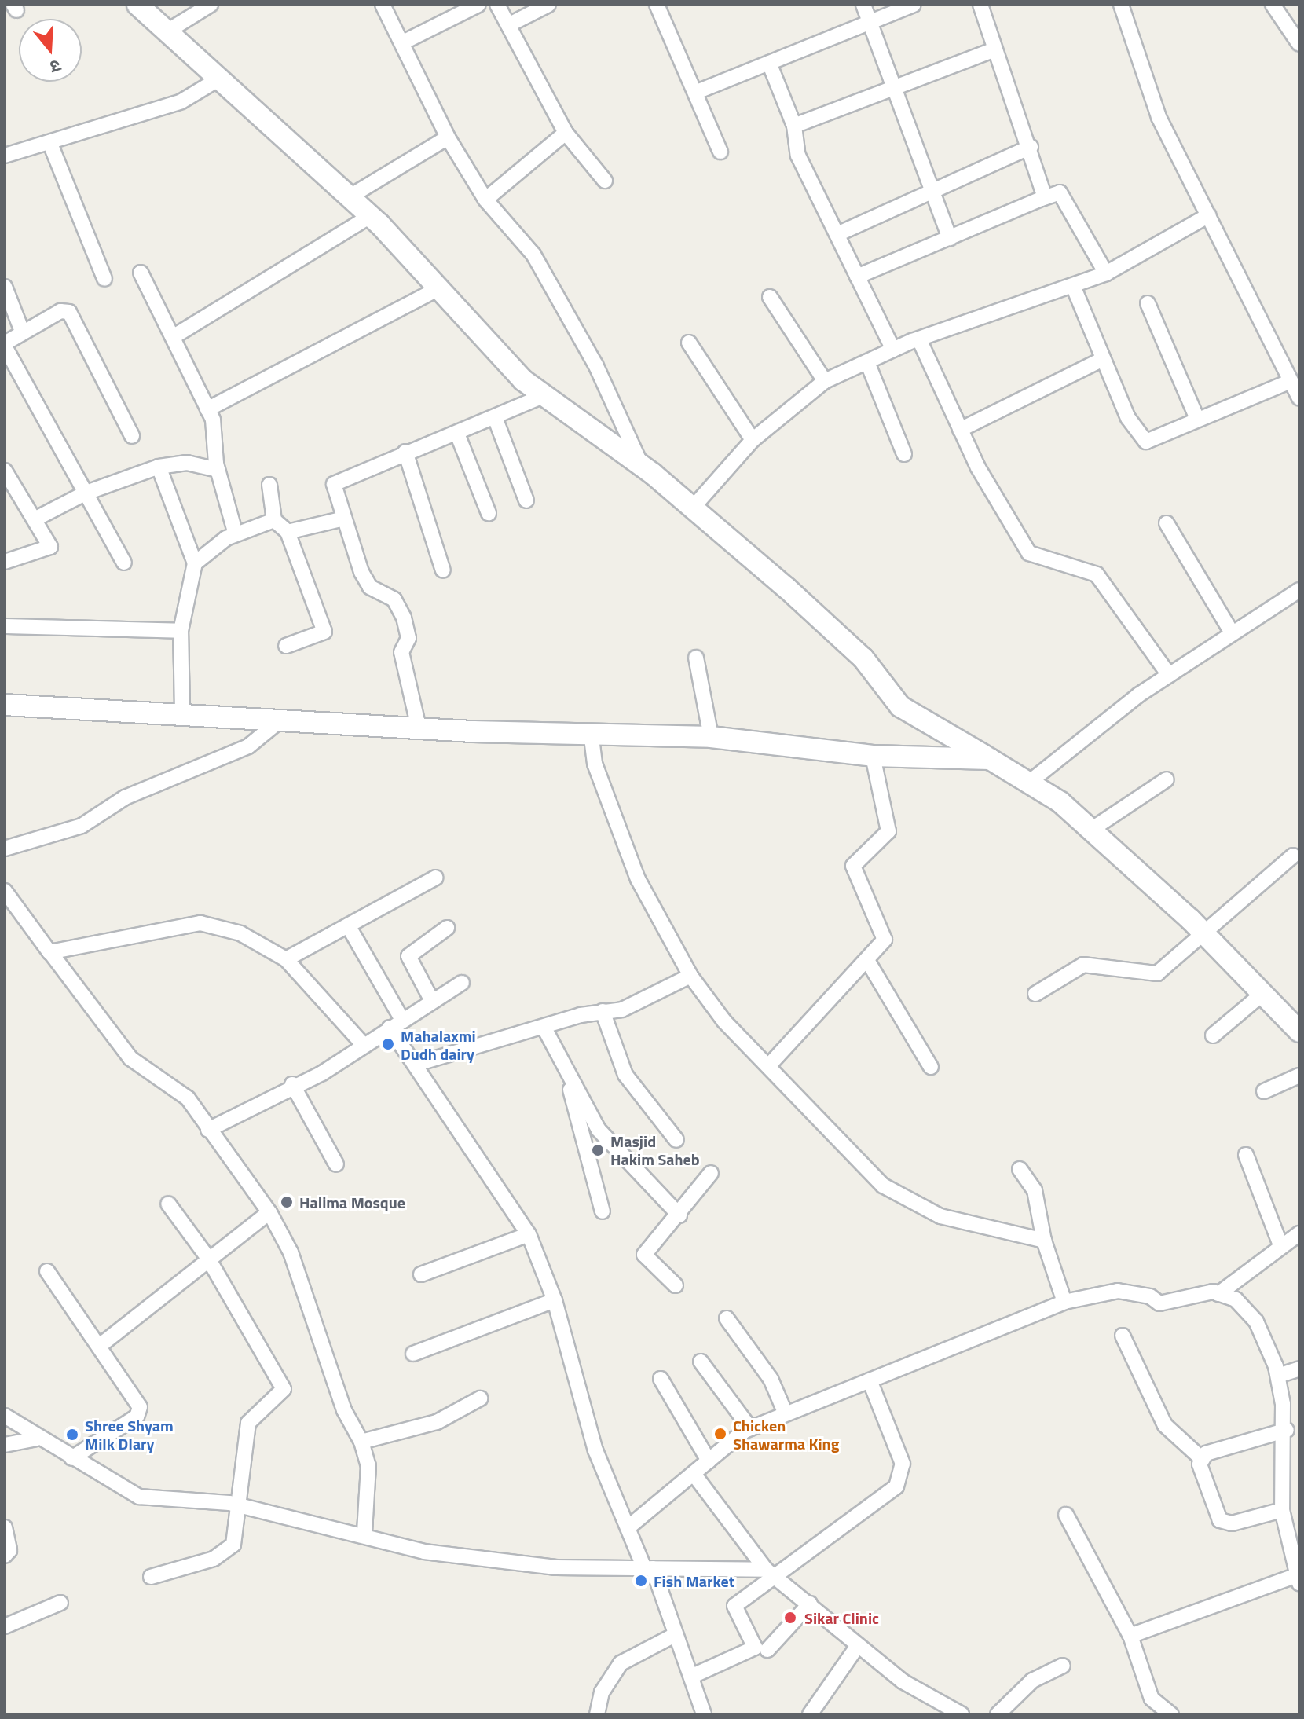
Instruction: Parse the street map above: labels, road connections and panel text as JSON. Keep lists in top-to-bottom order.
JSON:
{
  "places": [
    "Mahalaxmi Dudh dairy",
    "Masjid Hakim Saheb",
    "Halima Mosque",
    "Chicken Shawarma King",
    "Shree Shyam Milk DIary",
    "Fish Market",
    "Sikar Clinic"
  ],
  "north": "bottom"
}
